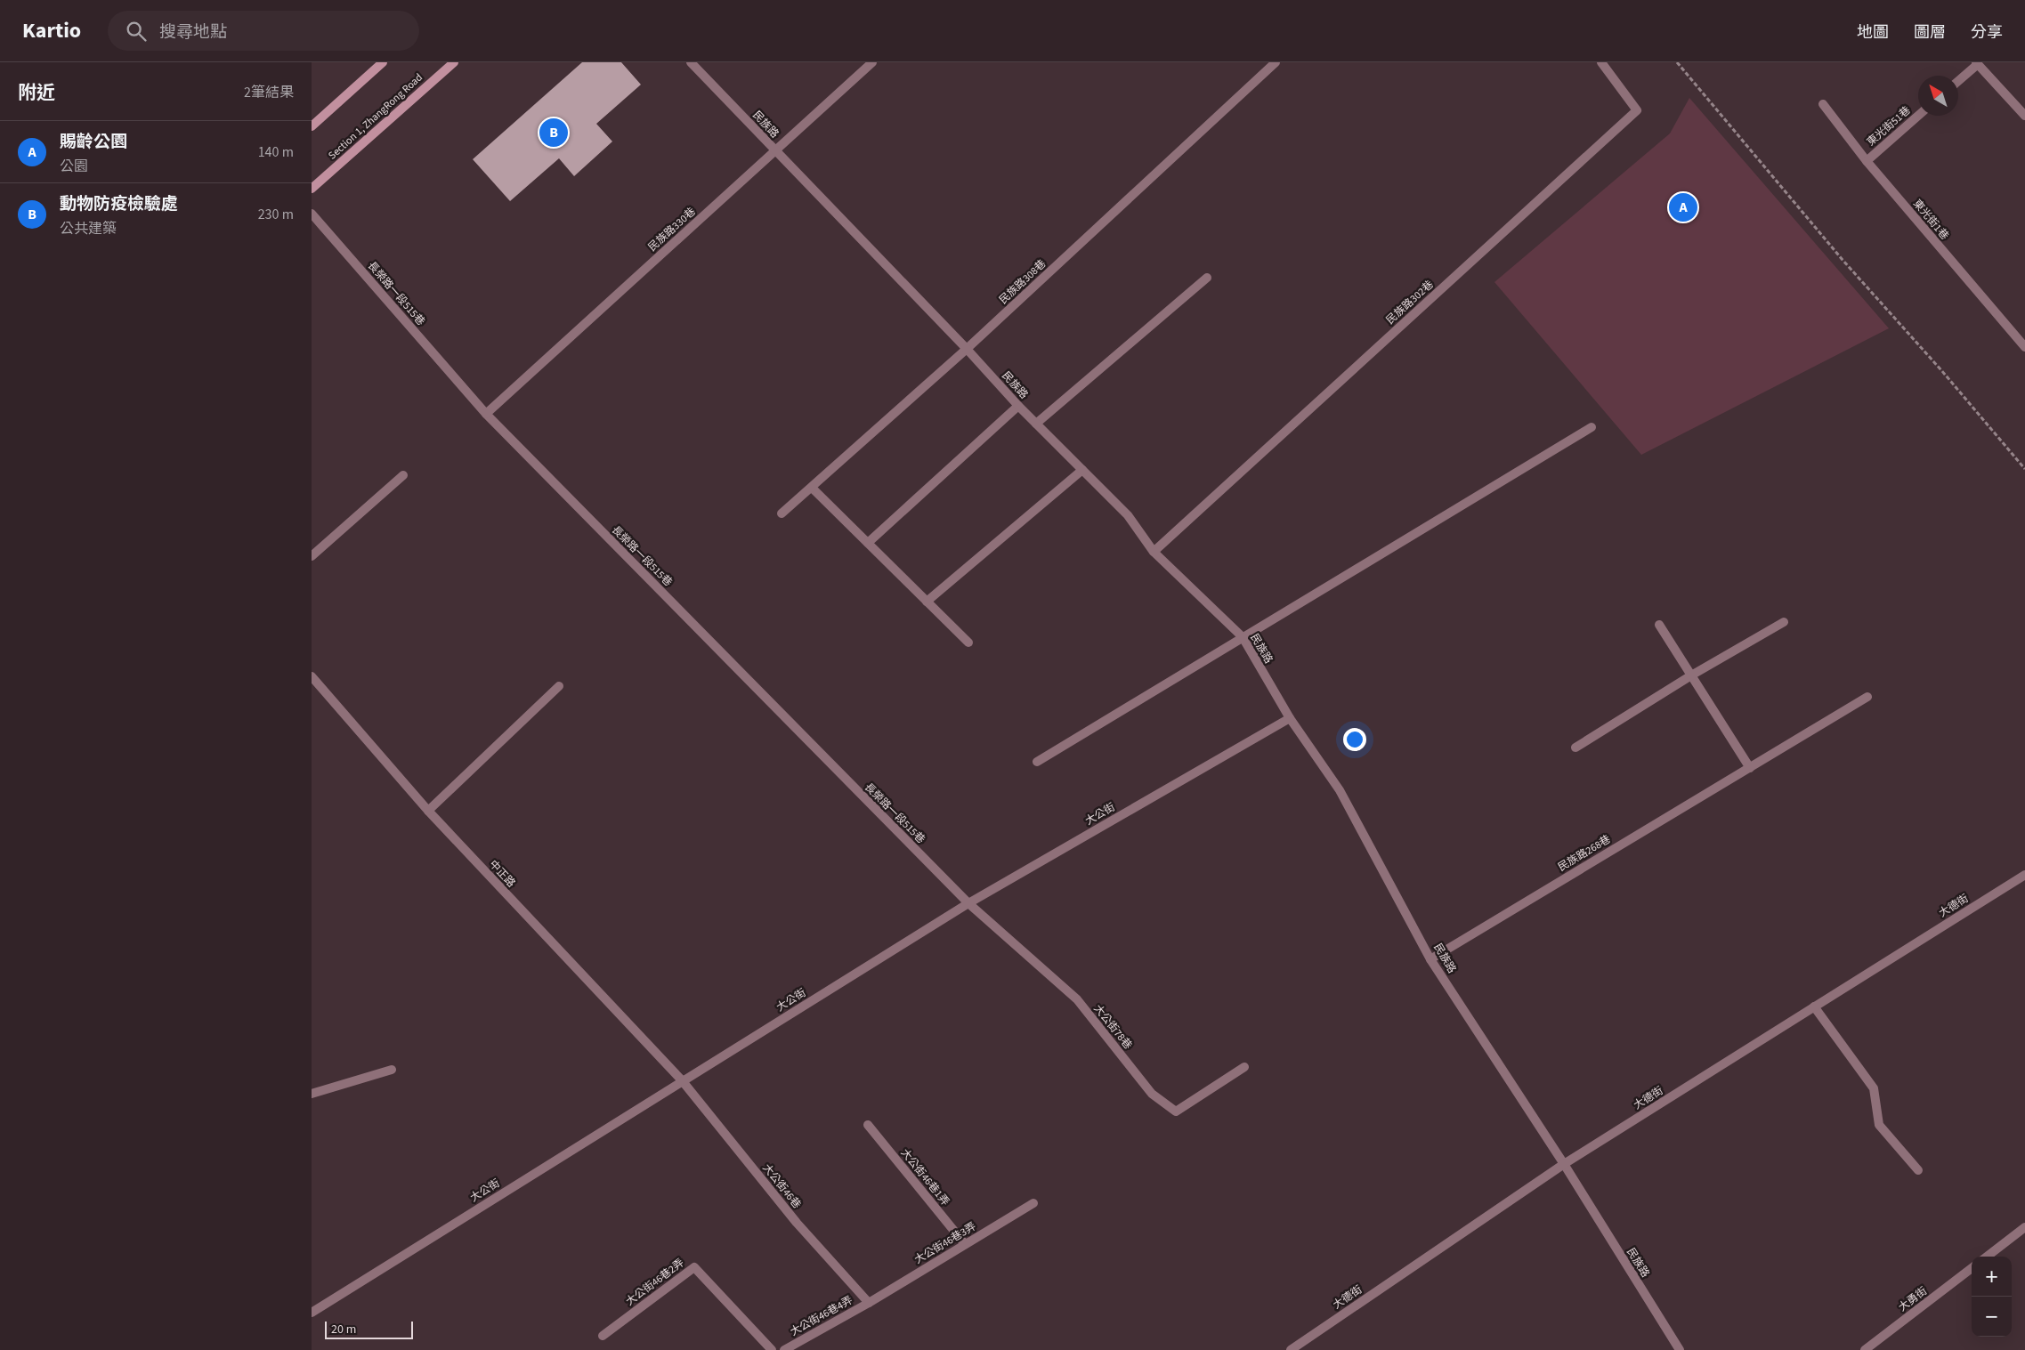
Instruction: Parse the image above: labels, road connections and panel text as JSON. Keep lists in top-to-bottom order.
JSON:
{
  "streets": {
    "main road": ["Section 1, ZhangRong Road"],
    "street": [
      "民族路",
      "東光街51巷",
      "東光街1巷",
      "民族路330巷",
      "民族路308巷",
      "長榮路一段515巷",
      "民族路302巷",
      "大公街",
      "民族路268巷",
      "中正路",
      "大德街",
      "大公街78巷",
      "大公街46巷1弄",
      "大公街46巷",
      "大公街46巷3弄",
      "大公街46巷2弄",
      "大勇街",
      "大公街46巷4弄"
    ]
  },
  "crossings": [
    ["民族路", "民族路330巷"],
    ["民族路", "民族路308巷"],
    ["民族路", "民族路302巷"],
    ["民族路", "大公街"],
    ["民族路", "民族路268巷"],
    ["民族路", "大德街"],
    ["東光街51巷", "東光街1巷"],
    ["民族路330巷", "長榮路一段515巷"],
    ["長榮路一段515巷", "大公街"],
    ["長榮路一段515巷", "大公街78巷"],
    ["大公街", "中正路"],
    ["大公街", "大公街78巷"],
    ["大公街", "大公街46巷"],
    ["中正路", "大公街46巷"],
    ["大公街46巷1弄", "大公街46巷3弄"],
    ["大公街46巷", "大公街46巷3弄"],
    ["大公街46巷", "大公街46巷4弄"],
    ["大公街46巷3弄", "大公街46巷4弄"]
  ],
  "scale_bar": "20 m",
  "north": "top left",
  "page": {
    "header": "Kartio",
    "search": "搜尋地點",
    "nav": ["地圖", "圖層", "分享"],
    "heading": ["附近", "2筆結果"],
    "pins": ["B", "A"],
    "list": [
      {
        "mark": "A",
        "name": "賜齡公園",
        "note": "公園",
        "value": "140 m"
      },
      {
        "mark": "B",
        "name": "動物防疫檢驗處",
        "note": "公共建築",
        "value": "230 m"
      }
    ],
    "map_buttons": ["+", "−"],
    "scale": "20 m"
  }
}
